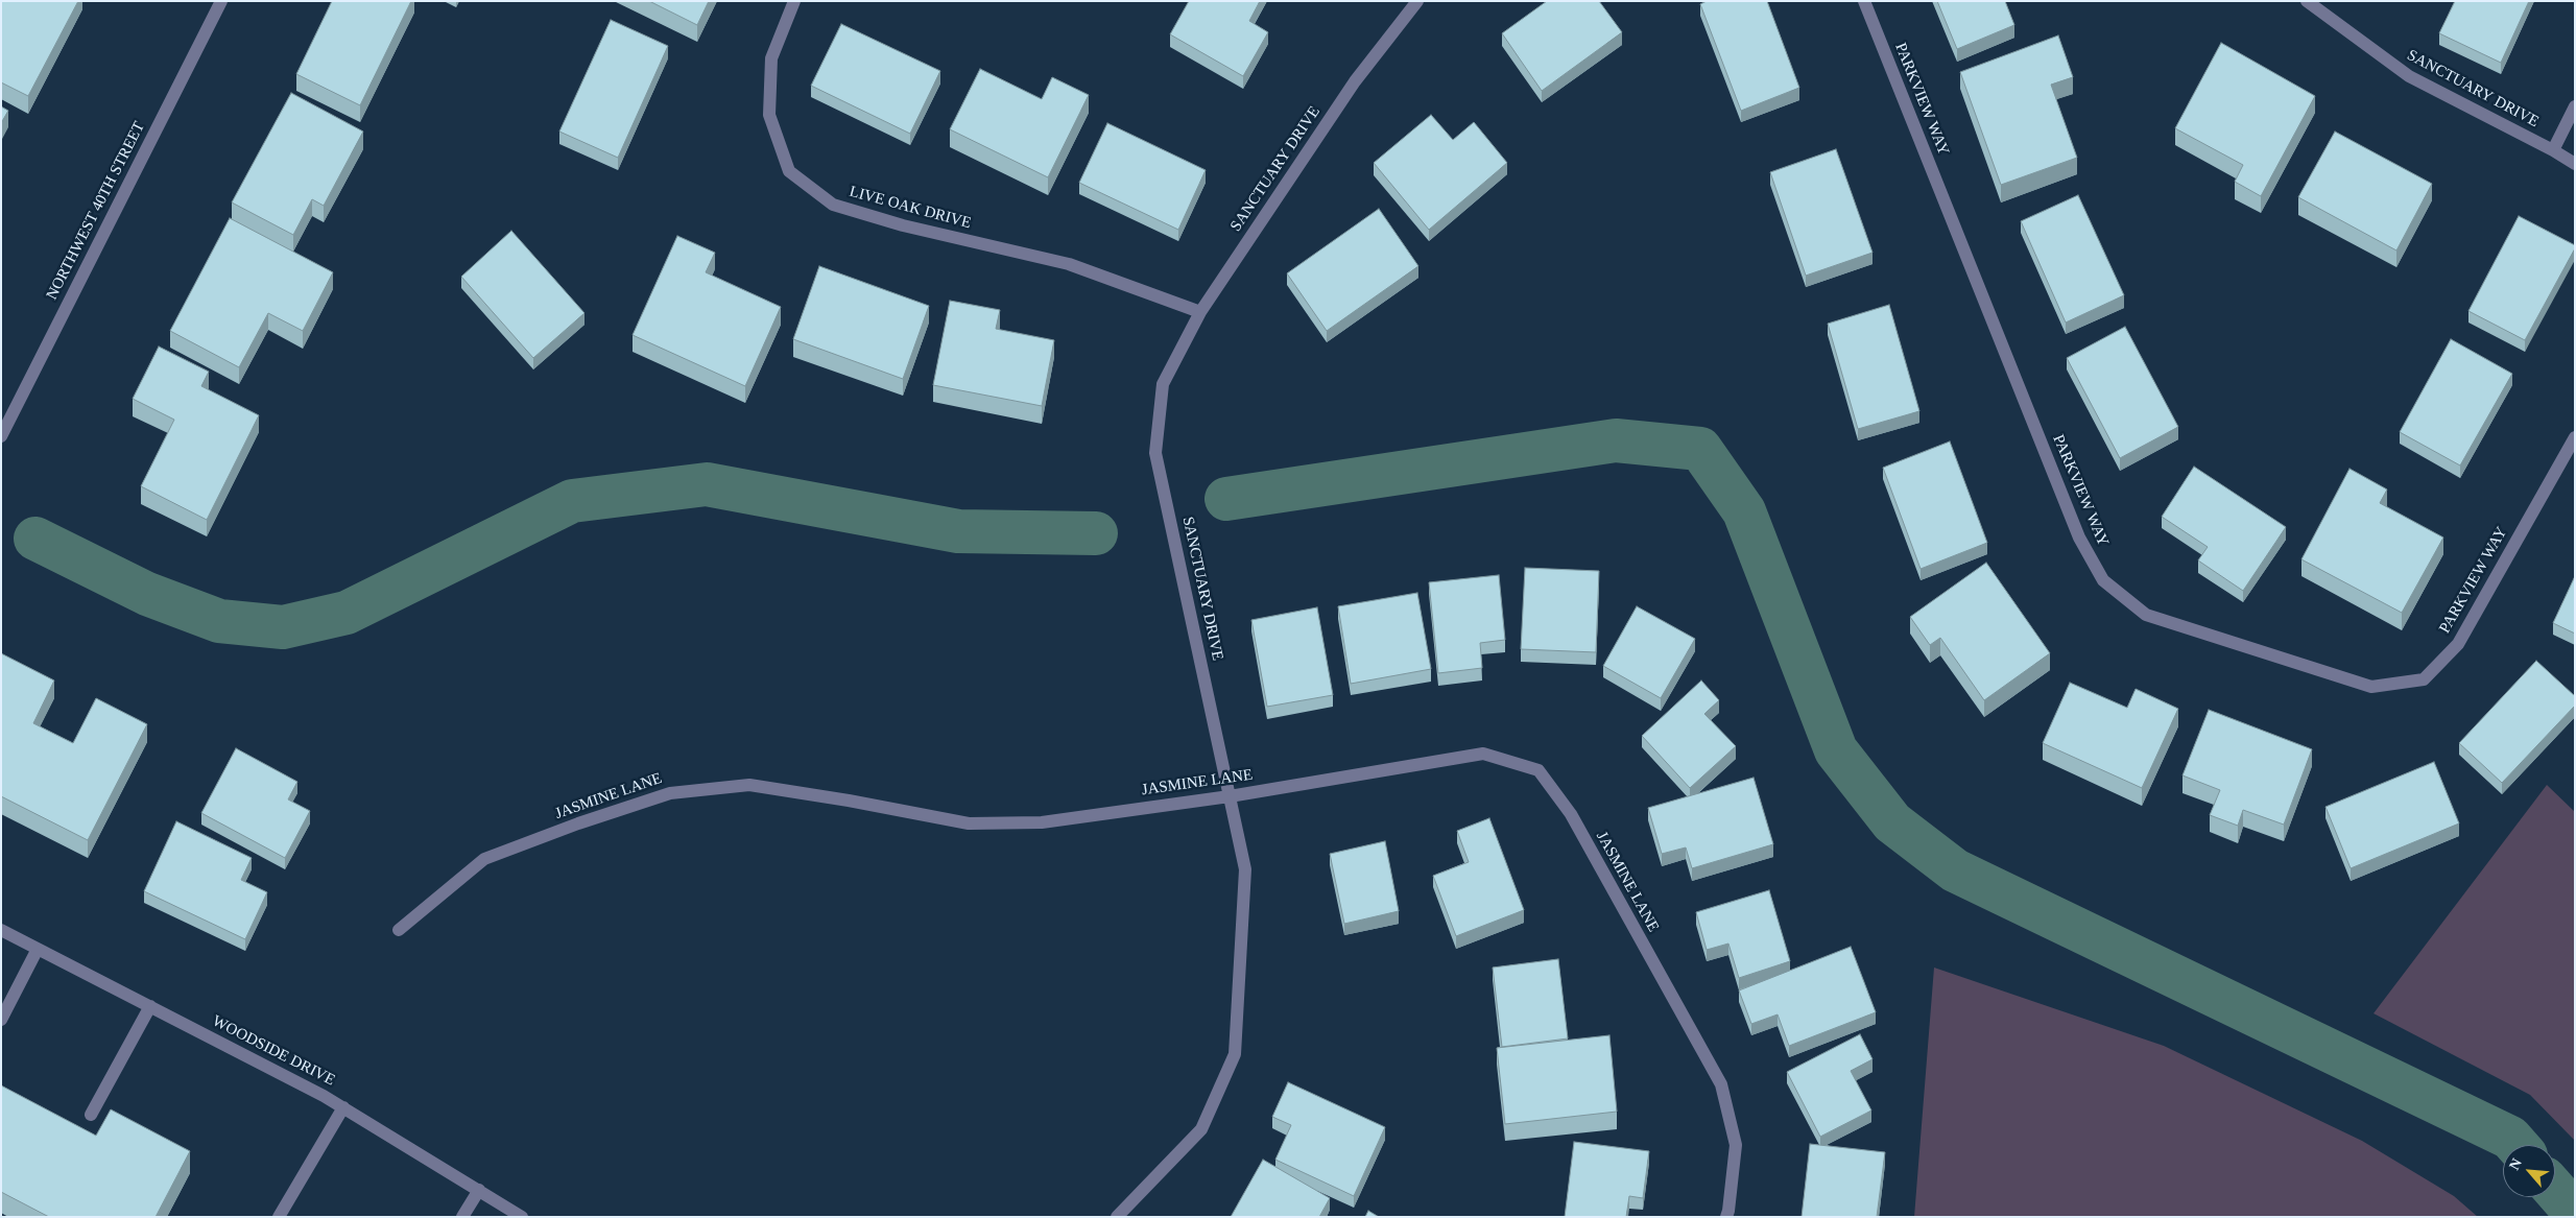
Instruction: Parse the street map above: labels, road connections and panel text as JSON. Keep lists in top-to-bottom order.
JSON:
{
  "streets": {
    "street": [
      "SANCTUARY DRIVE",
      "PARKVIEW WAY",
      "LIVE OAK DRIVE",
      "NORTHWEST 40TH STREET",
      "JASMINE LANE",
      "WOODSIDE DRIVE"
    ]
  },
  "crossings": [
    ["SANCTUARY DRIVE", "LIVE OAK DRIVE"],
    ["SANCTUARY DRIVE", "JASMINE LANE"]
  ],
  "north": "top left"
}
